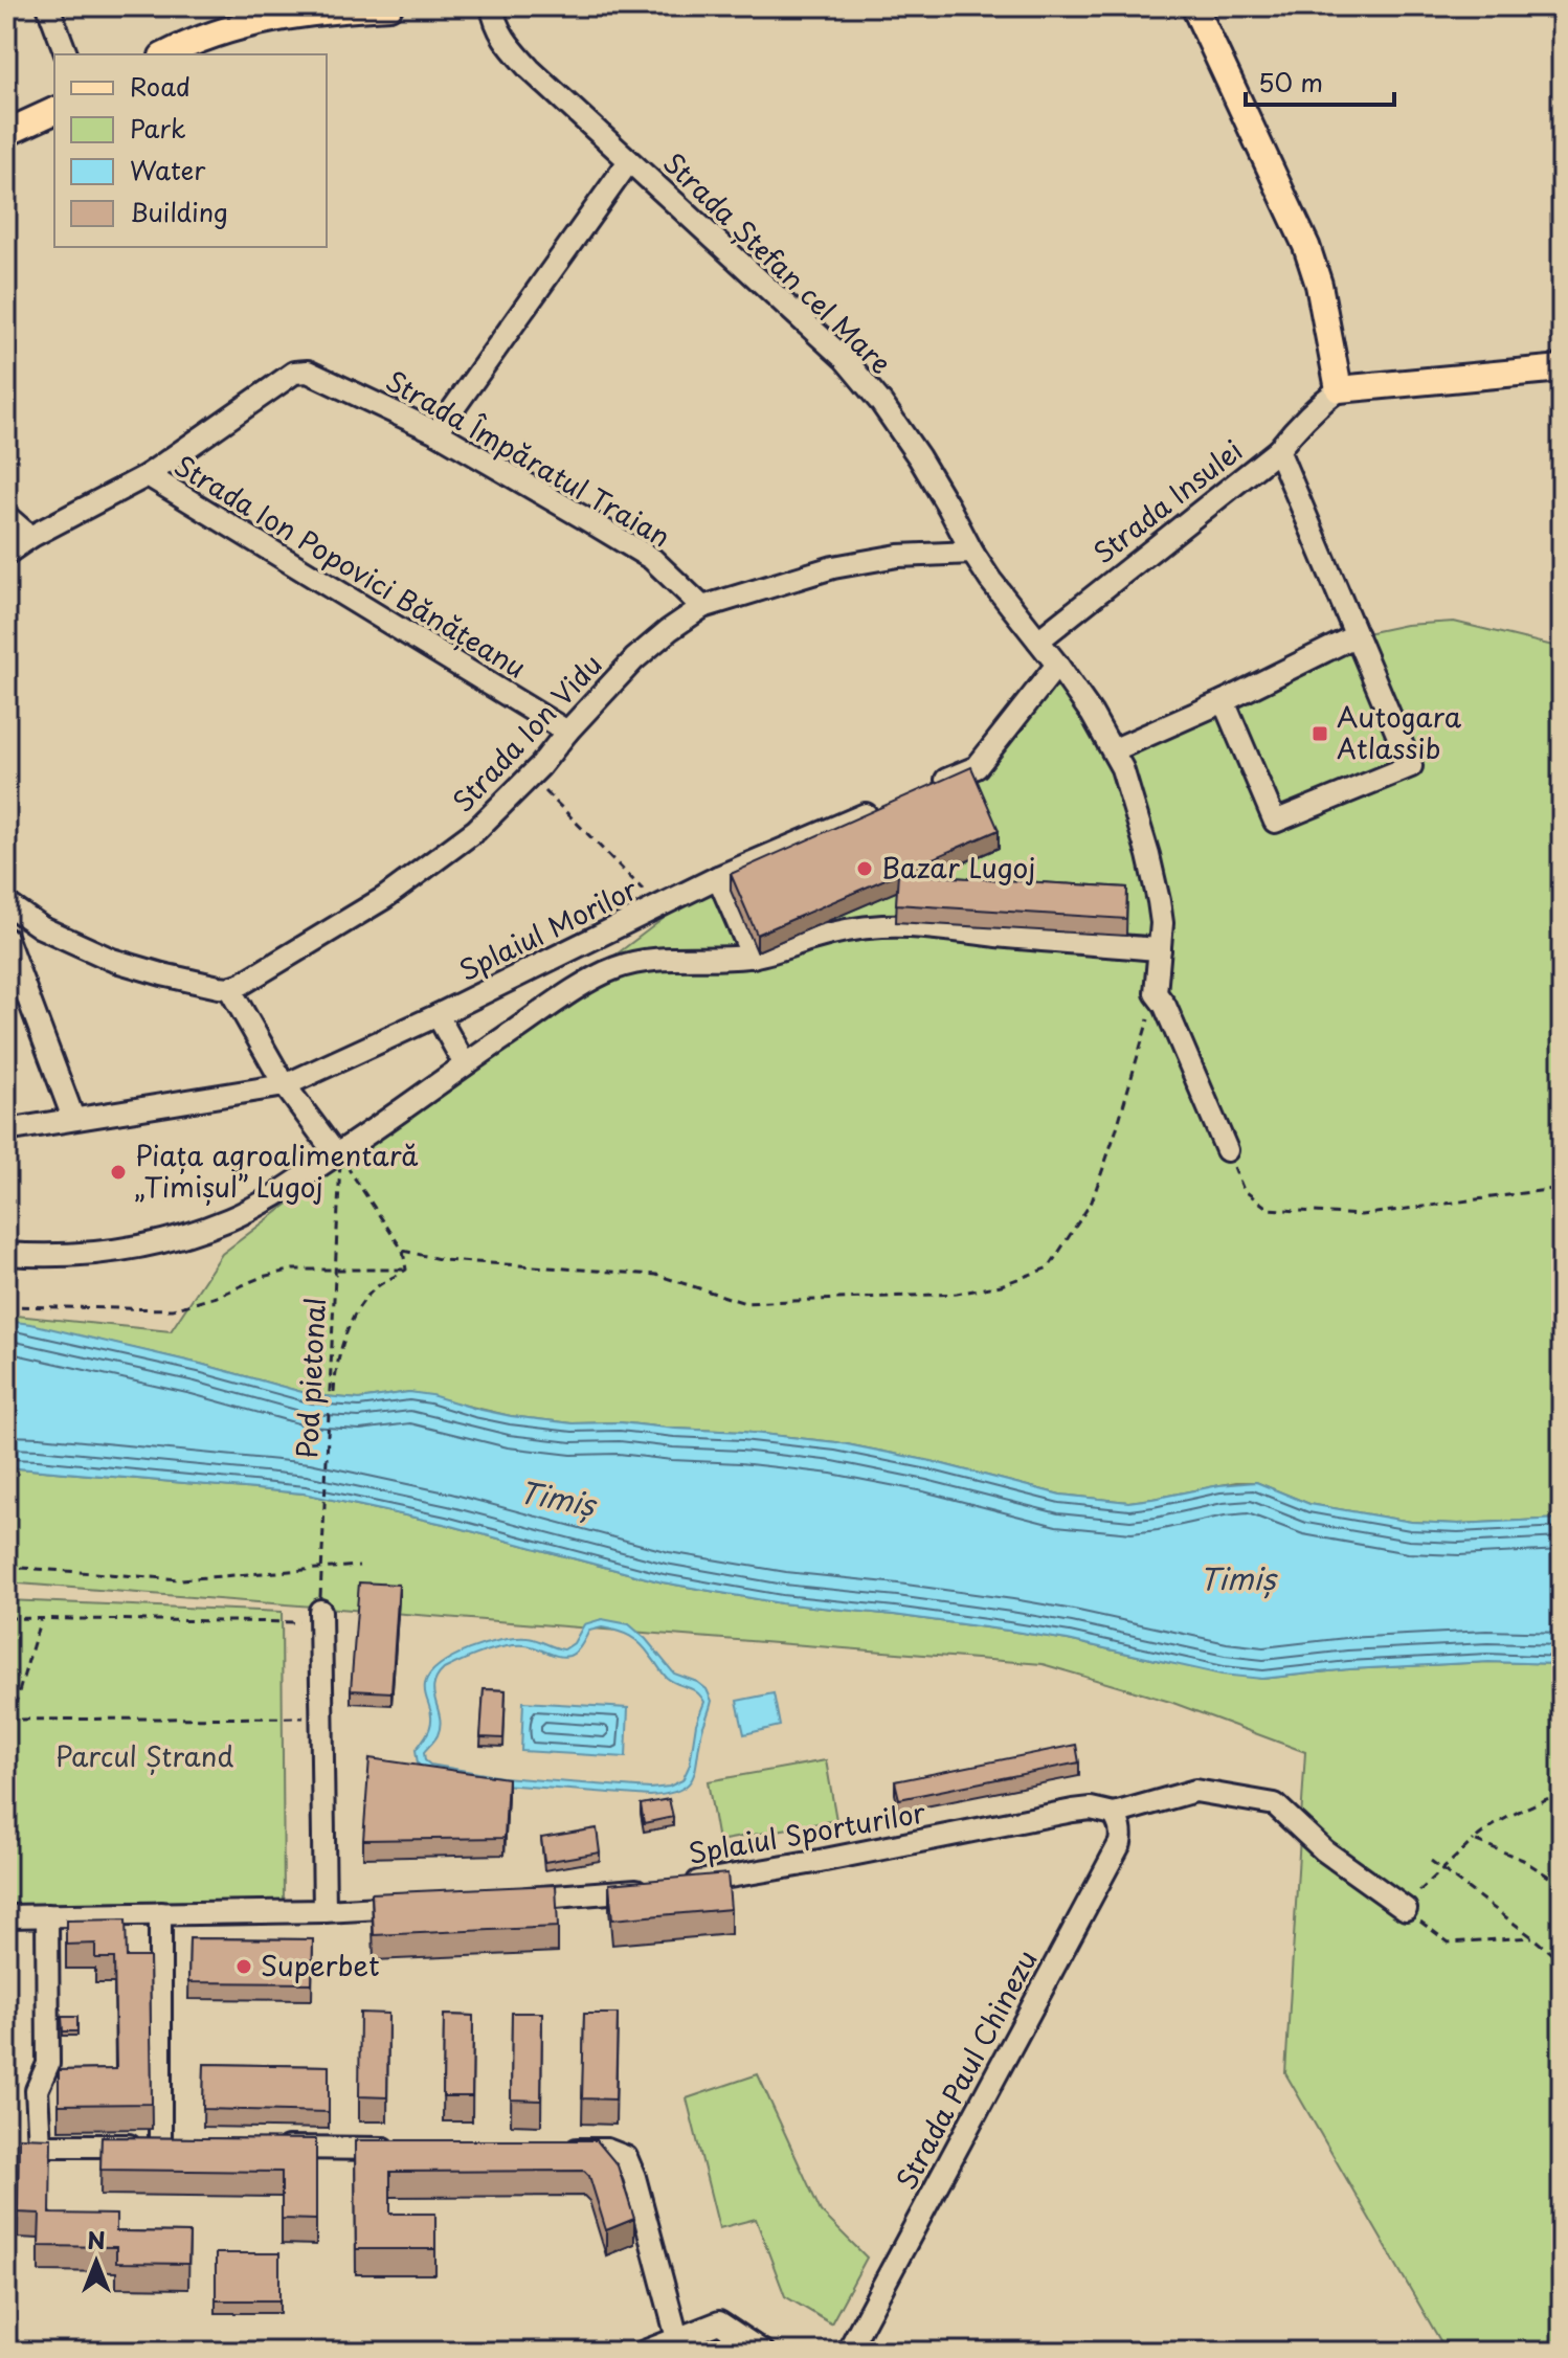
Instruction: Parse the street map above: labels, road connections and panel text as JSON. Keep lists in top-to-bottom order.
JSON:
{
  "streets": {
    "street": [
      "Strada Ștefan cel Mare",
      "Strada Împăratul Traian",
      "Strada Insulei",
      "Strada Ion Popovici Bănățeanu",
      "Strada Ion Vidu",
      "Splaiul Morilor",
      "Splaiul Sporturilor",
      "Strada Paul Chinezu"
    ],
    "path": ["Pod pietonal"]
  },
  "crossings": [
    ["Strada Ștefan cel Mare", "Strada Insulei"],
    ["Strada Ștefan cel Mare", "Strada Ion Vidu"],
    ["Strada Împăratul Traian", "Strada Ion Popovici Bănățeanu"],
    ["Strada Împăratul Traian", "Strada Ion Vidu"],
    ["Strada Ion Popovici Bănățeanu", "Strada Ion Vidu"],
    ["Splaiul Sporturilor", "Strada Paul Chinezu"]
  ],
  "water": ["Timiș"],
  "parks": ["Parcul Ștrand"],
  "places": {
    "transit": ["Autogara Atlassib"],
    "other": ["Bazar Lugoj", "Piața agroalimentară „Timișul” Lugoj", "Superbet"]
  },
  "legend": [
    "Road",
    "Park",
    "Water",
    "Building"
  ],
  "scale_bar": "50 m",
  "north": "top"
}
